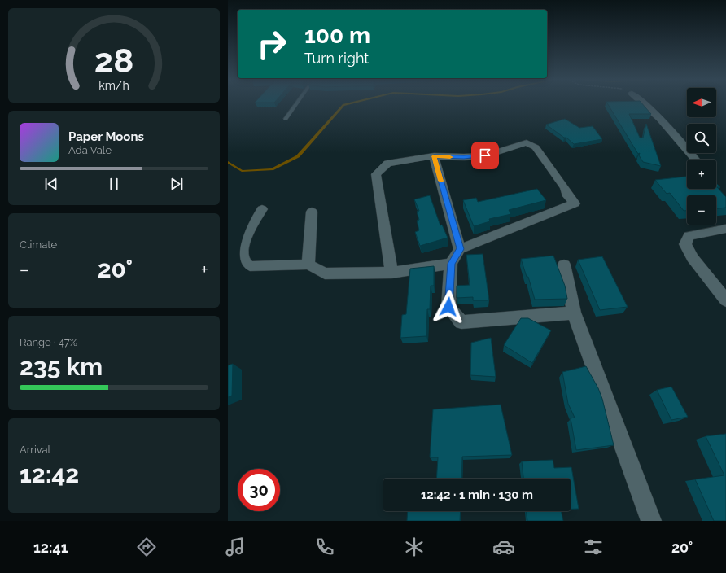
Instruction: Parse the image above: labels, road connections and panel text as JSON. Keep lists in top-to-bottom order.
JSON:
{
  "north": "left",
  "page": {
    "turn": ["100 m", "Turn right"],
    "map_buttons": ["+", "−"],
    "song": ["Paper Moons", "Ada Vale"],
    "tile": [
      "Climate",
      ["Range · 47%", "235 km"],
      ["Arrival", "12:42"]
    ],
    "heat": ["−", "20°", "+"],
    "limit": "30",
    "trip": "12:42 · 1 min · 130 m",
    "tabs": ["12:41", "20°"],
    "gauge": ["28", "km/h"]
  }
}
